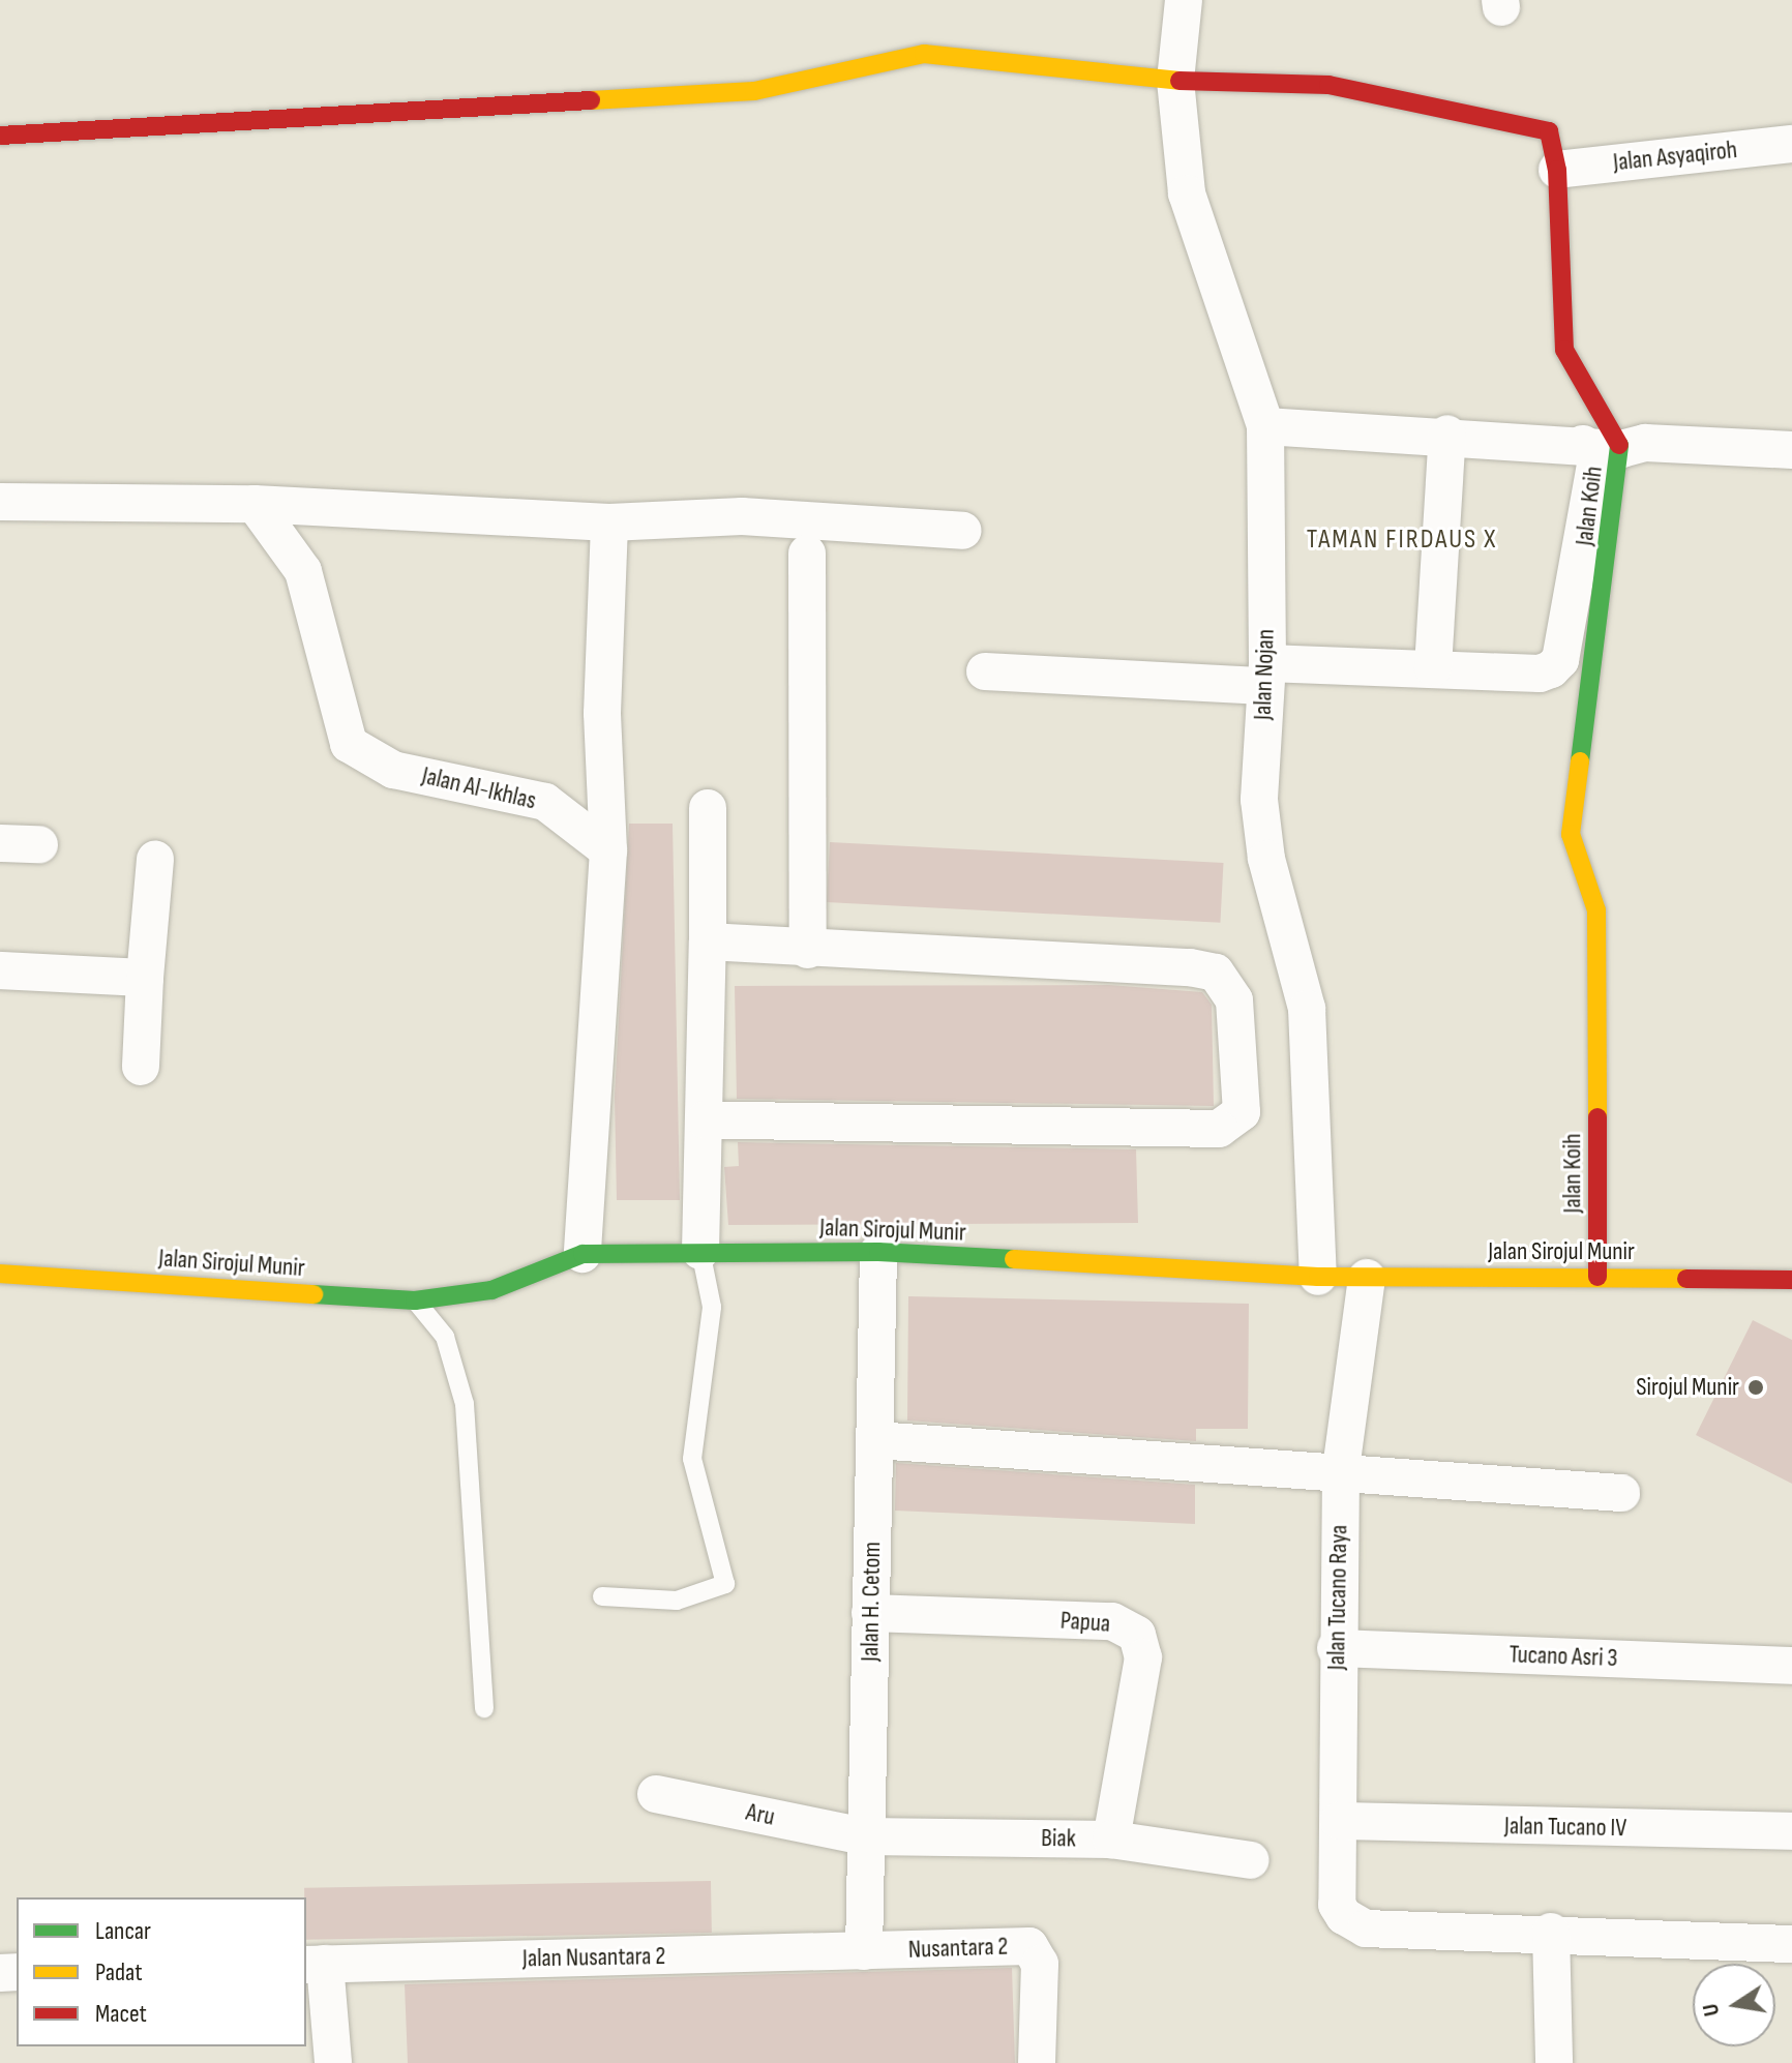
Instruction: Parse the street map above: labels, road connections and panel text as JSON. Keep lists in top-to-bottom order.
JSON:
{
  "streets": {
    "street": [
      "Jalan Asyaqiroh",
      "Jalan Koih",
      "Jalan Nojan",
      "Jalan Al-Ikhlas",
      "Jalan Sirojul Munir",
      "Jalan Tucano Raya",
      "Jalan H. Cetom",
      "Papua",
      "Tucano Asri 3",
      "Aru",
      "Jalan Tucano IV",
      "Biak",
      "Nusantara 2",
      "Jalan Nusantara 2"
    ]
  },
  "crossings": [
    ["Jalan Asyaqiroh", "Jalan Koih"],
    ["Jalan Koih", "Jalan Nojan"],
    ["Jalan Koih", "Jalan Sirojul Munir"],
    ["Jalan Nojan", "Jalan Sirojul Munir"],
    ["Jalan Sirojul Munir", "Jalan Tucano Raya"],
    ["Jalan Sirojul Munir", "Jalan H. Cetom"],
    ["Jalan Tucano Raya", "Tucano Asri 3"],
    ["Jalan Tucano Raya", "Jalan Tucano IV"],
    ["Jalan H. Cetom", "Papua"],
    ["Jalan H. Cetom", "Aru"],
    ["Jalan H. Cetom", "Biak"],
    ["Jalan H. Cetom", "Nusantara 2"],
    ["Jalan H. Cetom", "Jalan Nusantara 2"],
    ["Papua", "Biak"],
    ["Aru", "Biak"],
    ["Nusantara 2", "Jalan Nusantara 2"]
  ],
  "districts": ["TAMAN FIRDAUS X"],
  "places": ["Sirojul Munir"],
  "legend": ["Lancar", "Padat", "Macet"],
  "north": "left"
}
